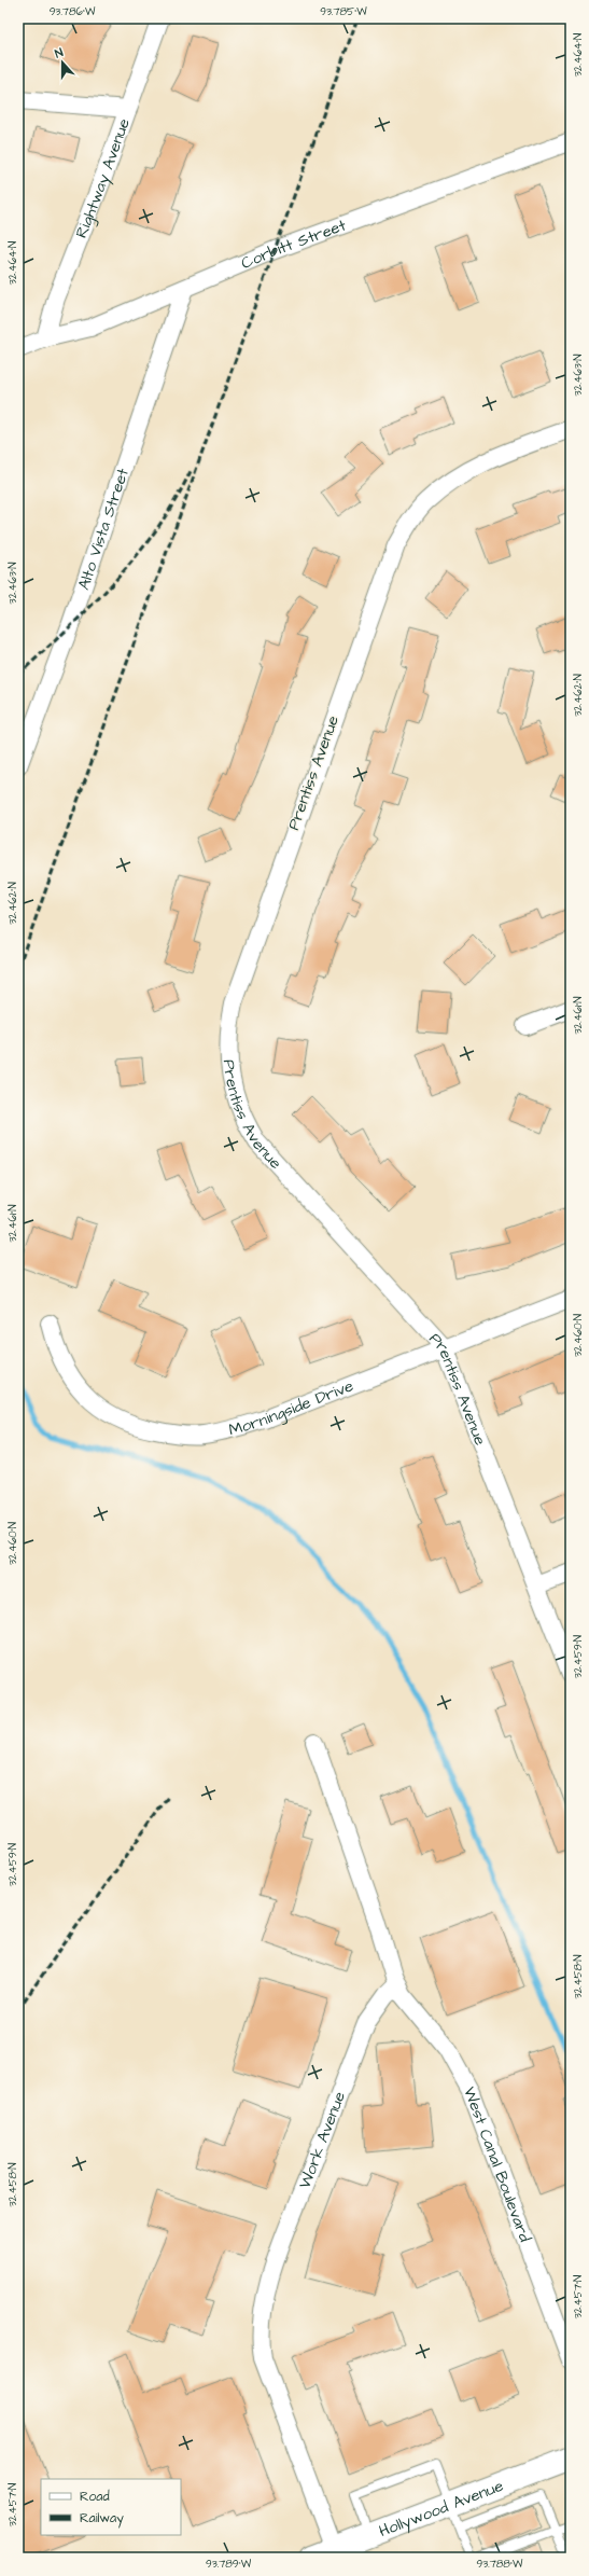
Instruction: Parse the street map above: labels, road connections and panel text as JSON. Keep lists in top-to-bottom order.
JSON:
{
  "streets": {
    "main road": ["Hollywood Avenue"],
    "street": [
      "Rightway Avenue",
      "Corbitt Street",
      "Alto Vista Street",
      "Prentiss Avenue",
      "Morningside Drive",
      "Work Avenue",
      "West Canal Boulevard"
    ]
  },
  "crossings": [
    ["Rightway Avenue", "Corbitt Street"],
    ["Corbitt Street", "Alto Vista Street"],
    ["Prentiss Avenue", "Morningside Drive"],
    ["Work Avenue", "West Canal Boulevard"],
    ["Work Avenue", "Hollywood Avenue"]
  ],
  "legend": ["Road", "Railway"],
  "north": "top",
  "coordinates": [
    "93.786°W",
    "93.785°W",
    "32.464°N",
    "32.463°N",
    "32.462°N",
    "32.461°N",
    "32.460°N",
    "32.459°N",
    "32.458°N",
    "32.457°N",
    "93.789°W",
    "93.788°W"
  ]
}
